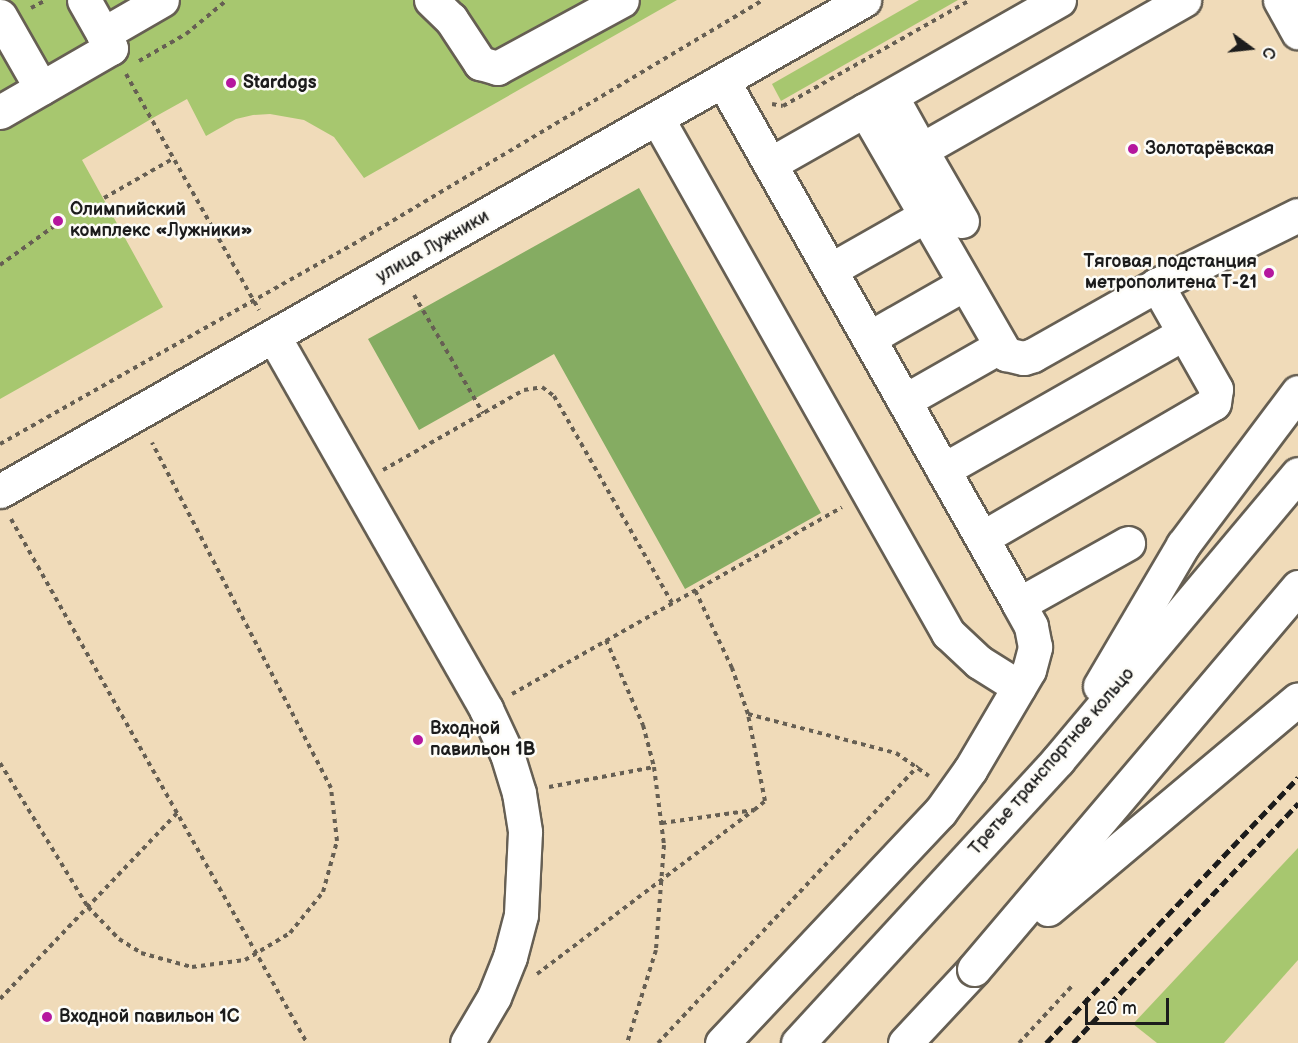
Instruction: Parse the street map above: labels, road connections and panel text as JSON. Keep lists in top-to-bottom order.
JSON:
{
  "streets": {
    "main road": ["улица Лужники", "Третье транспортное кольцо"]
  },
  "places": [
    "Stardogs",
    "Золотарёвская",
    "Олимпийский комплекс «Лужники»",
    "Тяговая подстанция метрополитена Т-21",
    "Входной павильон 1B",
    "Входной павильон 1C"
  ],
  "scale_bar": "20 m",
  "north": "right"
}
